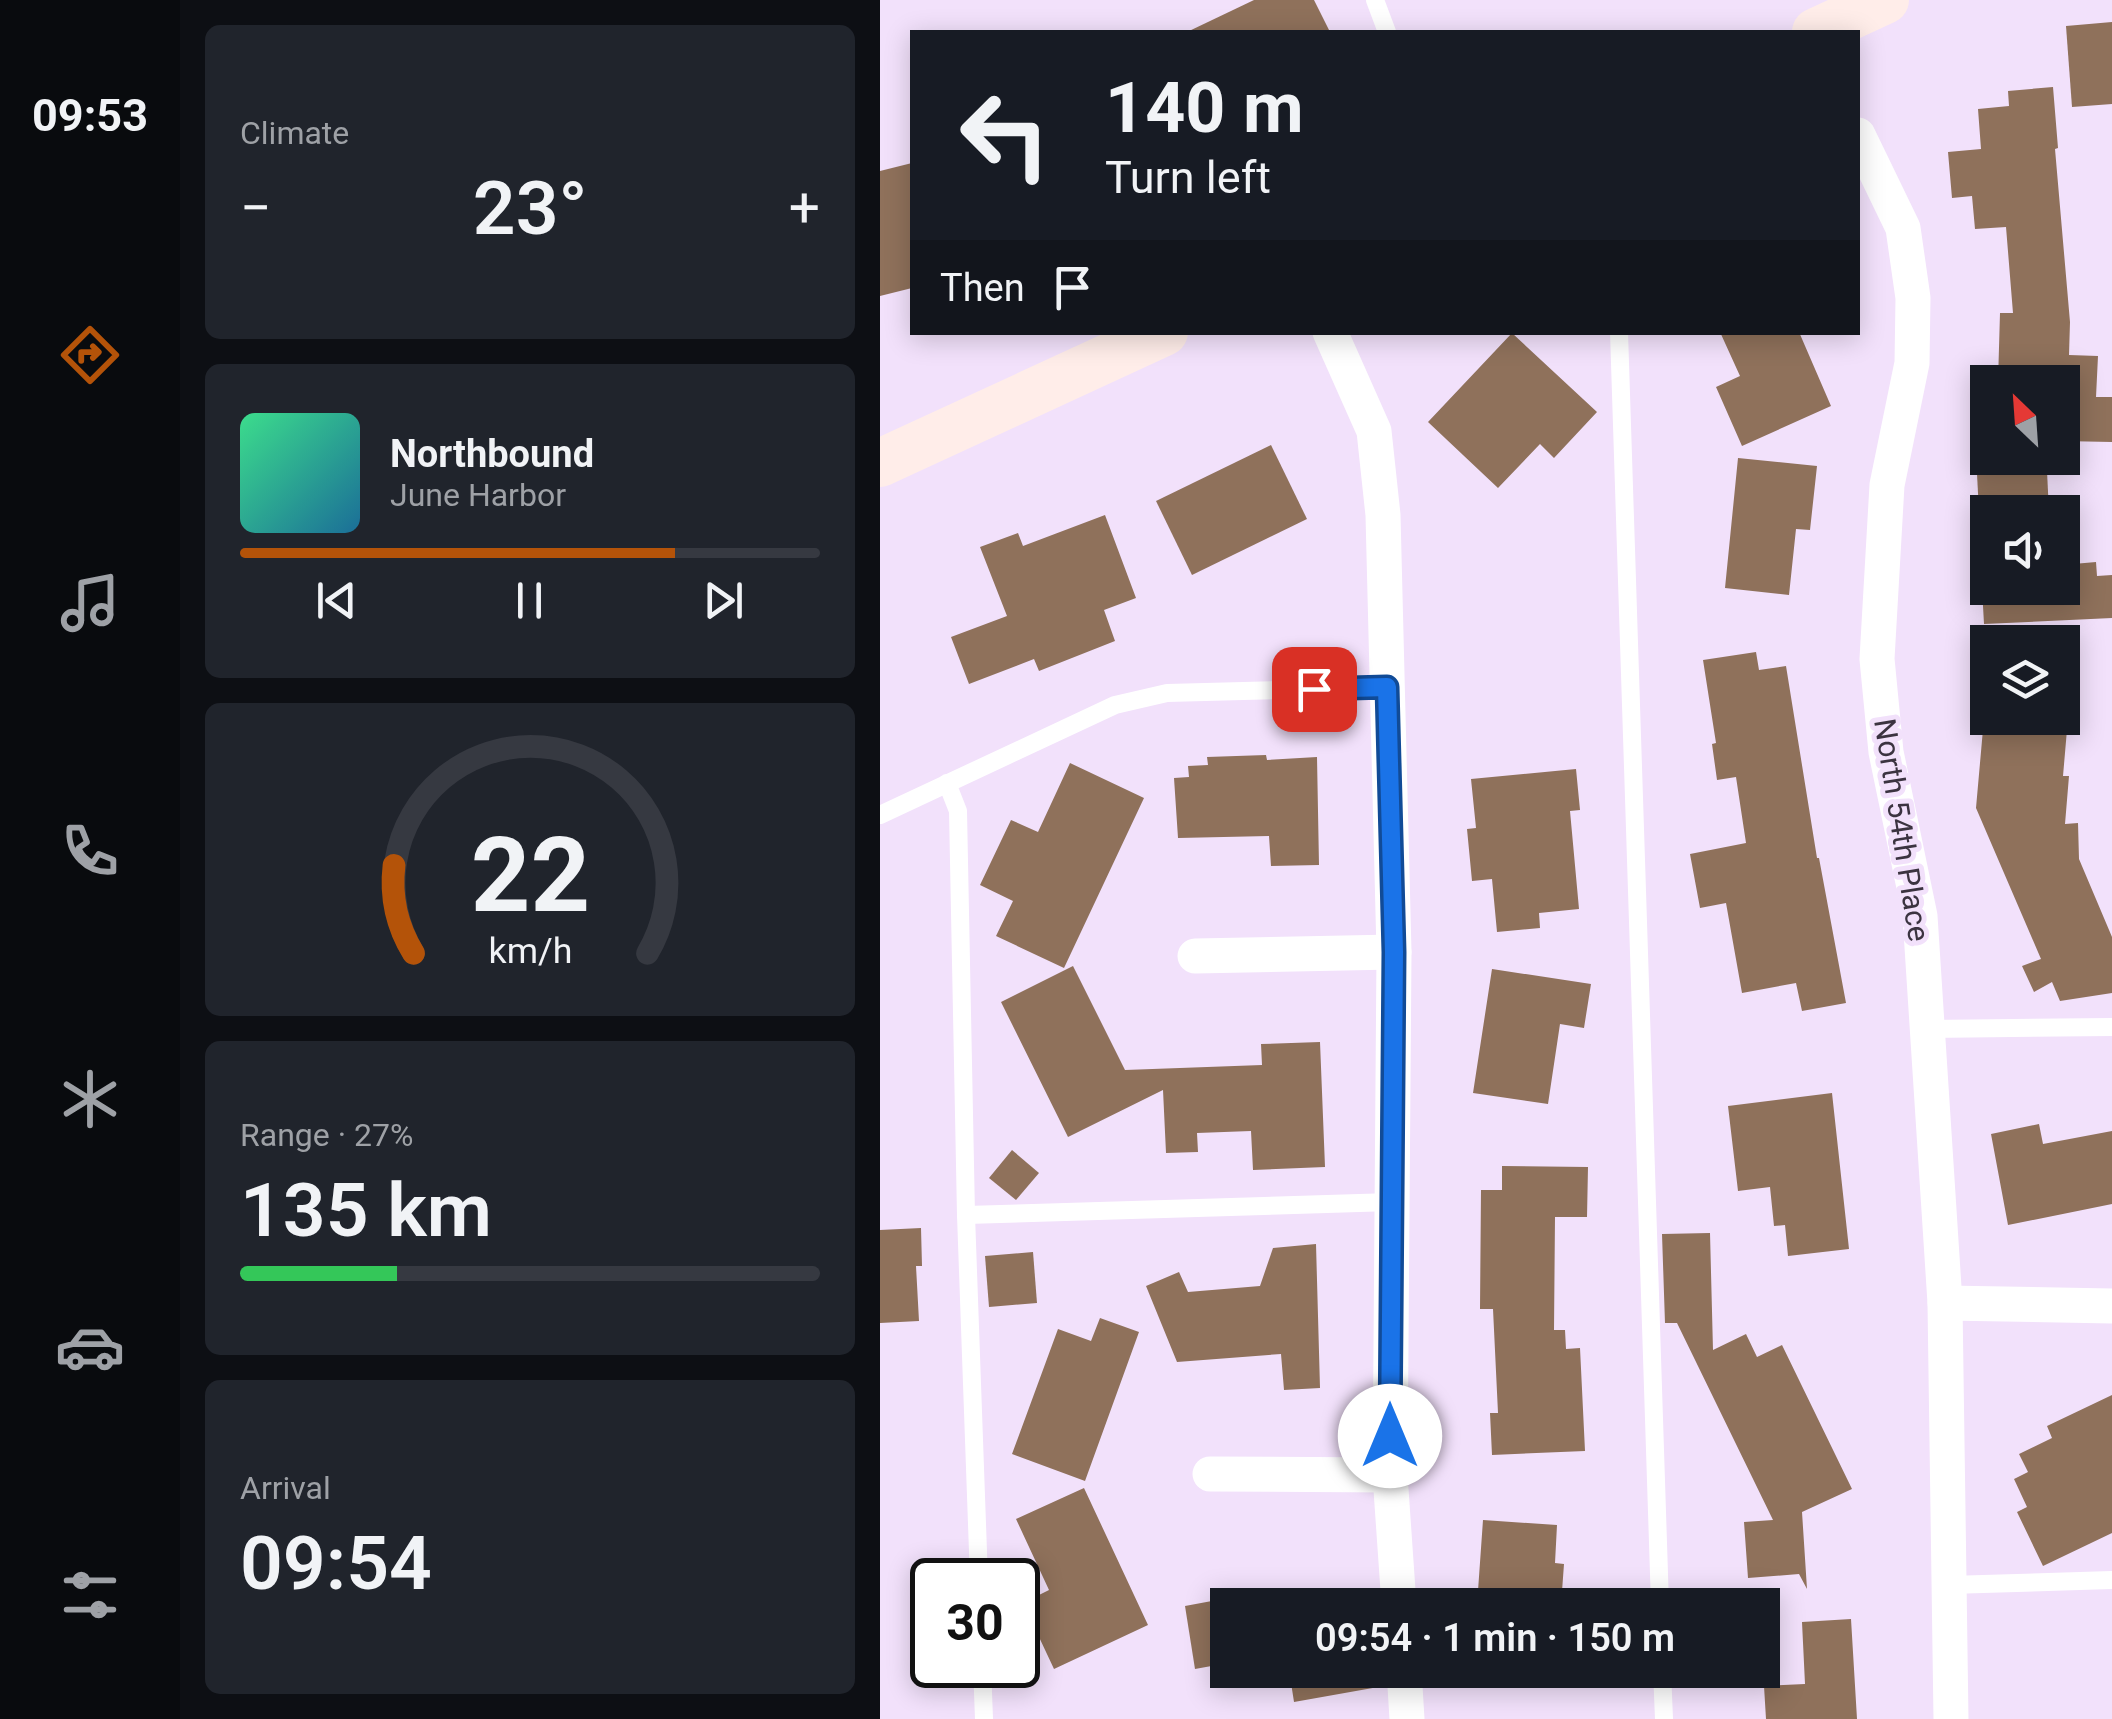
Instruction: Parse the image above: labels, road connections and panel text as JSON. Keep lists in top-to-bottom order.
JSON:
{
  "streets": {
    "street": ["North 54th Place"]
  },
  "north": "top left",
  "page": {
    "tabs": "09:53",
    "tile": [
      "Climate",
      ["Range · 27%", "135 km"],
      ["Arrival", "09:54"]
    ],
    "turn": ["140 m", "Turn left"],
    "heat": ["−", "23°", "+"],
    "then": "Then",
    "song": ["Northbound", "June Harbor"],
    "limit": "30",
    "trip": "09:54 · 1 min · 150 m",
    "gauge": ["22", "km/h"]
  }
}
